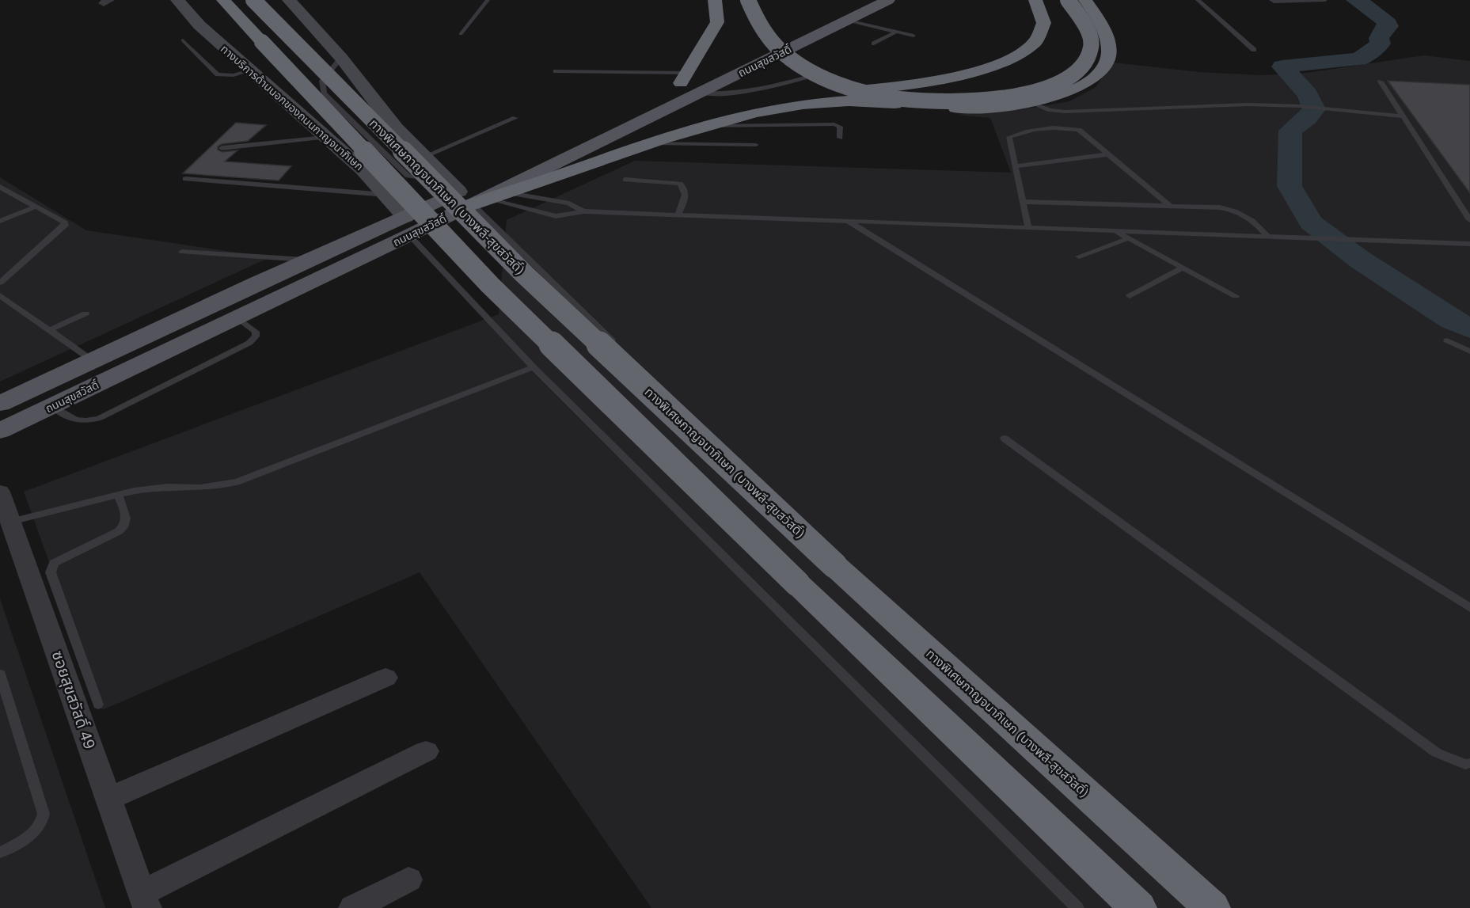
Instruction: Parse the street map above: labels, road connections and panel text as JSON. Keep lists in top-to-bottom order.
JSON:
{
  "streets": {
    "highway": ["ทางพิเศษกาญจนาภิเษก (บางพลี-สุขสวัสดิ์)"],
    "main road": ["ถนนสุขสวัสดิ์", "ทางบริการด้านนอกของถนนกาญจนาภิเษก"],
    "street": ["ซอยสุขสวัสดิ์ 49"]
  },
  "crossings": [
    ["ถนนสุขสวัสดิ์", "ทางบริการด้านนอกของถนนกาญจนาภิเษก"]
  ]
}
